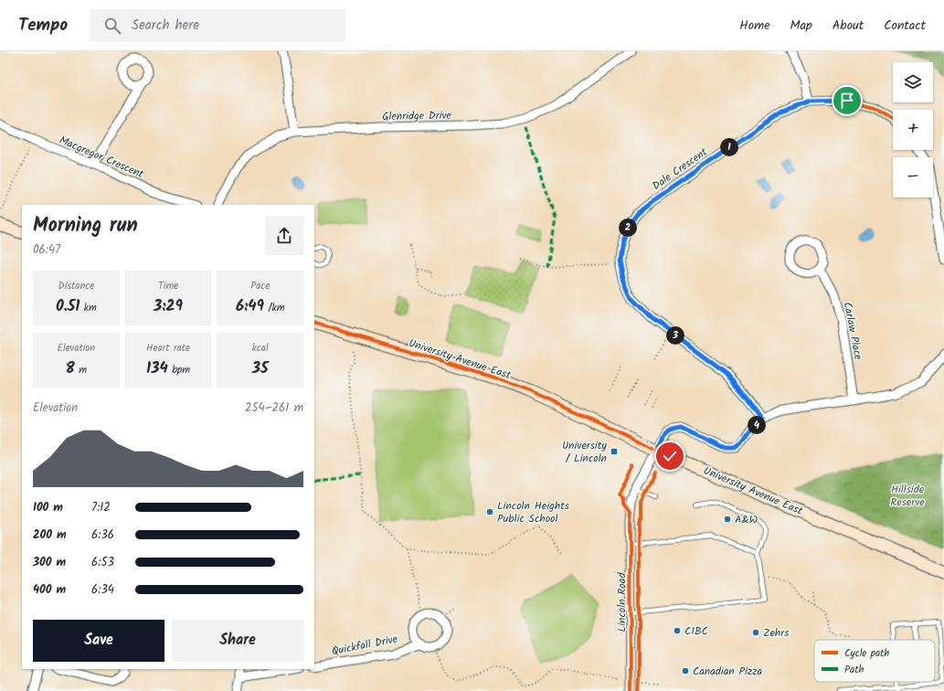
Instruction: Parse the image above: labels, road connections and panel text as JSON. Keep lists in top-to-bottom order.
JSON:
{
  "streets": {
    "main road": ["University Avenue East"],
    "street": [
      "Glenridge Drive",
      "Macgregor Crescent",
      "Dale Crescent",
      "Carlaw Place",
      "Lincoln Road",
      "Quickfall Drive"
    ]
  },
  "crossings": [
    ["University Avenue East", "Lincoln Road"]
  ],
  "parks": ["Hillside Reserve"],
  "places": {
    "transit": ["University / Lincoln"],
    "other": [
      "Lincoln Heights Public School",
      "A&W",
      "CIBC",
      "Zehrs",
      "Canadian Pizza"
    ]
  },
  "legend": ["Cycle path", "Path"],
  "page": {
    "header": "Tempo",
    "search": "Search here",
    "nav": [
      "Home",
      "Map",
      "About",
      "Contact"
    ],
    "map_buttons": ["+", "−"],
    "pins": [
      "1",
      "2",
      "3",
      "4"
    ],
    "heading": ["Morning run", "06:47"],
    "stats": [
      ["Distance", "0.51 km"],
      ["Time", "3:29"],
      ["Pace", "6:49 /km"],
      ["Elevation", "8 m"],
      ["Heart rate", "134 bpm"],
      ["kcal", "35"]
    ],
    "chart": ["Elevation", "254–261 m"],
    "list": [
      {
        "name": "100 m",
        "note": "7:12"
      },
      {
        "name": "200 m",
        "note": "6:36"
      },
      {
        "name": "300 m",
        "note": "6:53"
      },
      {
        "name": "400 m",
        "note": "6:34"
      }
    ],
    "buttons": ["Save", "Share"]
  }
}
